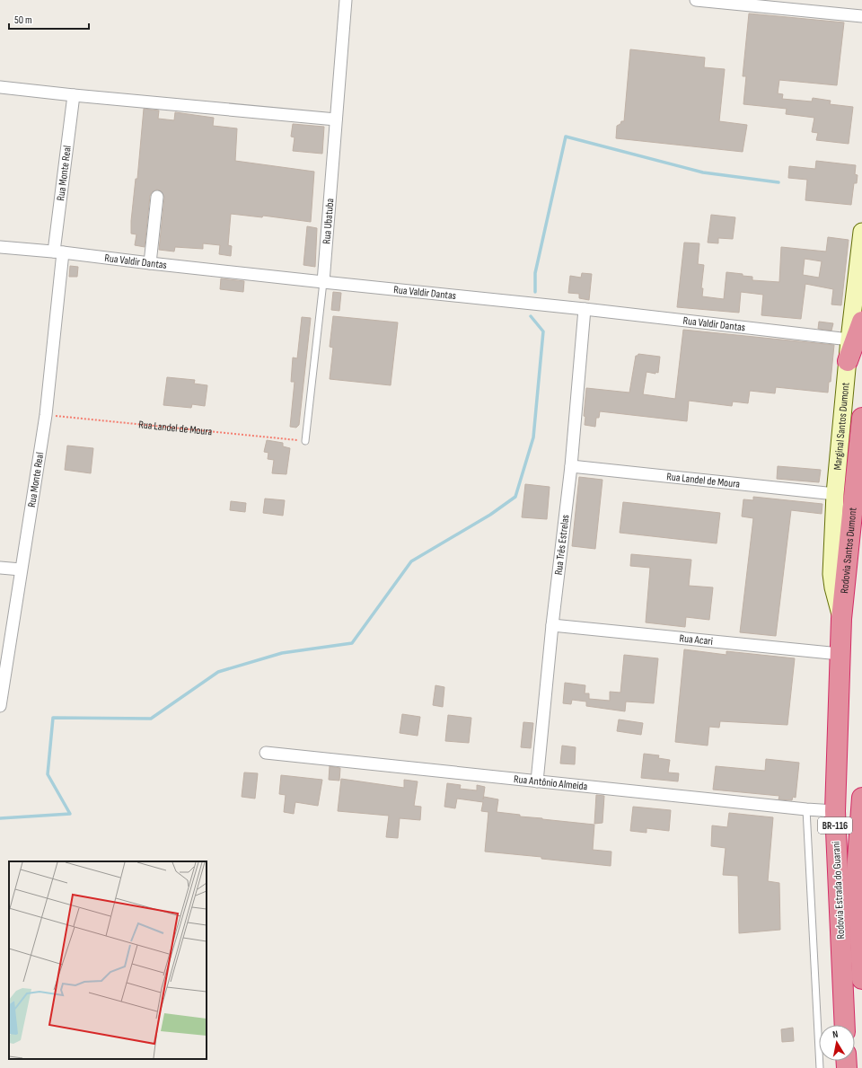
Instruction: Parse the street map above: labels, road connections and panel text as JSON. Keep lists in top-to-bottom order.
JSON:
{
  "streets": {
    "highway": ["Rodovia Santos Dumont", "BR-116", "Rodovia Estrada do Guarani"],
    "main road": ["Marginal Santos Dumont"],
    "street": [
      "Rua Monte Real",
      "Rua Ubatuba",
      "Rua Valdir Dantas",
      "Rua Landel de Moura",
      "Rua Três Estrelas",
      "Rua Acari",
      "Rua Antônio Almeida"
    ]
  },
  "crossings": [
    ["Rua Monte Real", "Rua Valdir Dantas"],
    ["Rua Monte Real", "Rua Landel de Moura"],
    ["Rua Ubatuba", "Rua Valdir Dantas"],
    ["Rua Ubatuba", "Rua Landel de Moura"],
    ["Rua Valdir Dantas", "Marginal Santos Dumont"],
    ["Rua Valdir Dantas", "Rua Três Estrelas"],
    ["Marginal Santos Dumont", "Rua Landel de Moura"],
    ["Marginal Santos Dumont", "Rodovia Santos Dumont"],
    ["Marginal Santos Dumont", "Rodovia Estrada do Guarani"],
    ["Rua Landel de Moura", "Rua Três Estrelas"],
    ["Rua Três Estrelas", "Rua Acari"],
    ["Rua Três Estrelas", "Rua Antônio Almeida"],
    ["Rodovia Santos Dumont", "Rodovia Estrada do Guarani"],
    ["Rua Acari", "Rodovia Estrada do Guarani"],
    ["Rua Antônio Almeida", "Rodovia Estrada do Guarani"]
  ],
  "scale_bar": "50 m",
  "north": "top"
}
